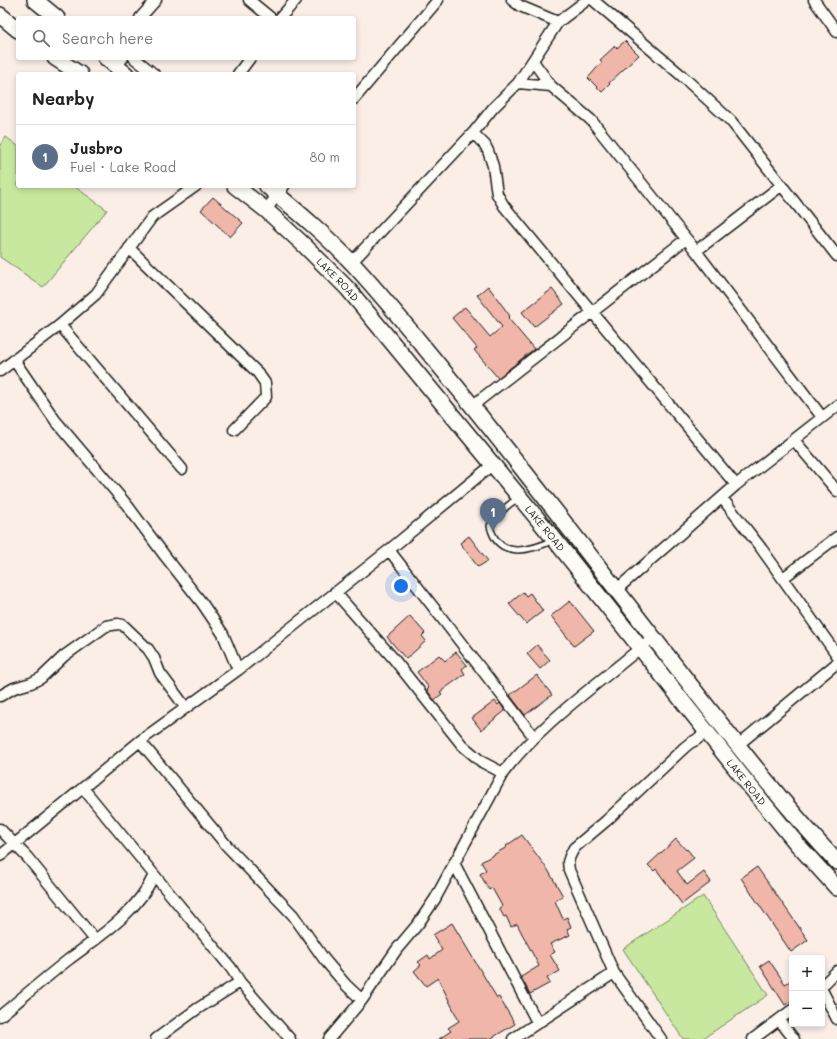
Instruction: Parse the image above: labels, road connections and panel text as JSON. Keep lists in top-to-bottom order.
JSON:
{
  "streets": {
    "main road": ["LAKE ROAD"]
  },
  "page": {
    "search": "Search here",
    "heading": "Nearby",
    "list": [
      {
        "mark": "1",
        "name": "Jusbro",
        "note": "Fuel · Lake Road",
        "value": "80 m"
      }
    ],
    "pins": "1",
    "map_buttons": ["+", "−"]
  }
}
